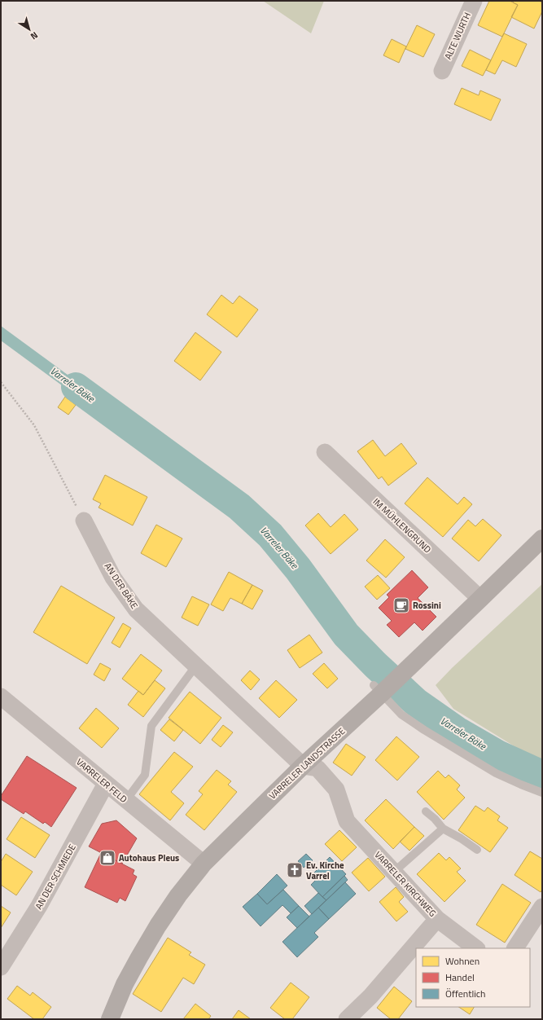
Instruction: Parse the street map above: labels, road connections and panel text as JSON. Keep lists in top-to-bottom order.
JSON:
{
  "streets": {
    "main road": ["VARRELER LANDSTRASSE"],
    "street": [
      "ALTE WURTH",
      "IM MÜHLENGRUND",
      "AN DER BÄKE",
      "VARRELER FELD",
      "AN DER SCHMIEDE",
      "VARRELER KIRCHWEG"
    ]
  },
  "crossings": [
    ["IM MÜHLENGRUND", "VARRELER LANDSTRASSE"],
    ["AN DER BÄKE", "VARRELER LANDSTRASSE"],
    ["AN DER BÄKE", "VARRELER KIRCHWEG"],
    ["VARRELER LANDSTRASSE", "VARRELER FELD"],
    ["VARRELER LANDSTRASSE", "VARRELER KIRCHWEG"],
    ["VARRELER FELD", "AN DER SCHMIEDE"]
  ],
  "water": ["Varreler Bäke"],
  "places": {
    "cafe": ["Rossini"],
    "shop": ["Autohaus Pleus"],
    "church": ["Ev. Kirche Varrel"]
  },
  "legend": ["Wohnen", "Handel", "Öffentlich"],
  "north": "bottom right"
}
